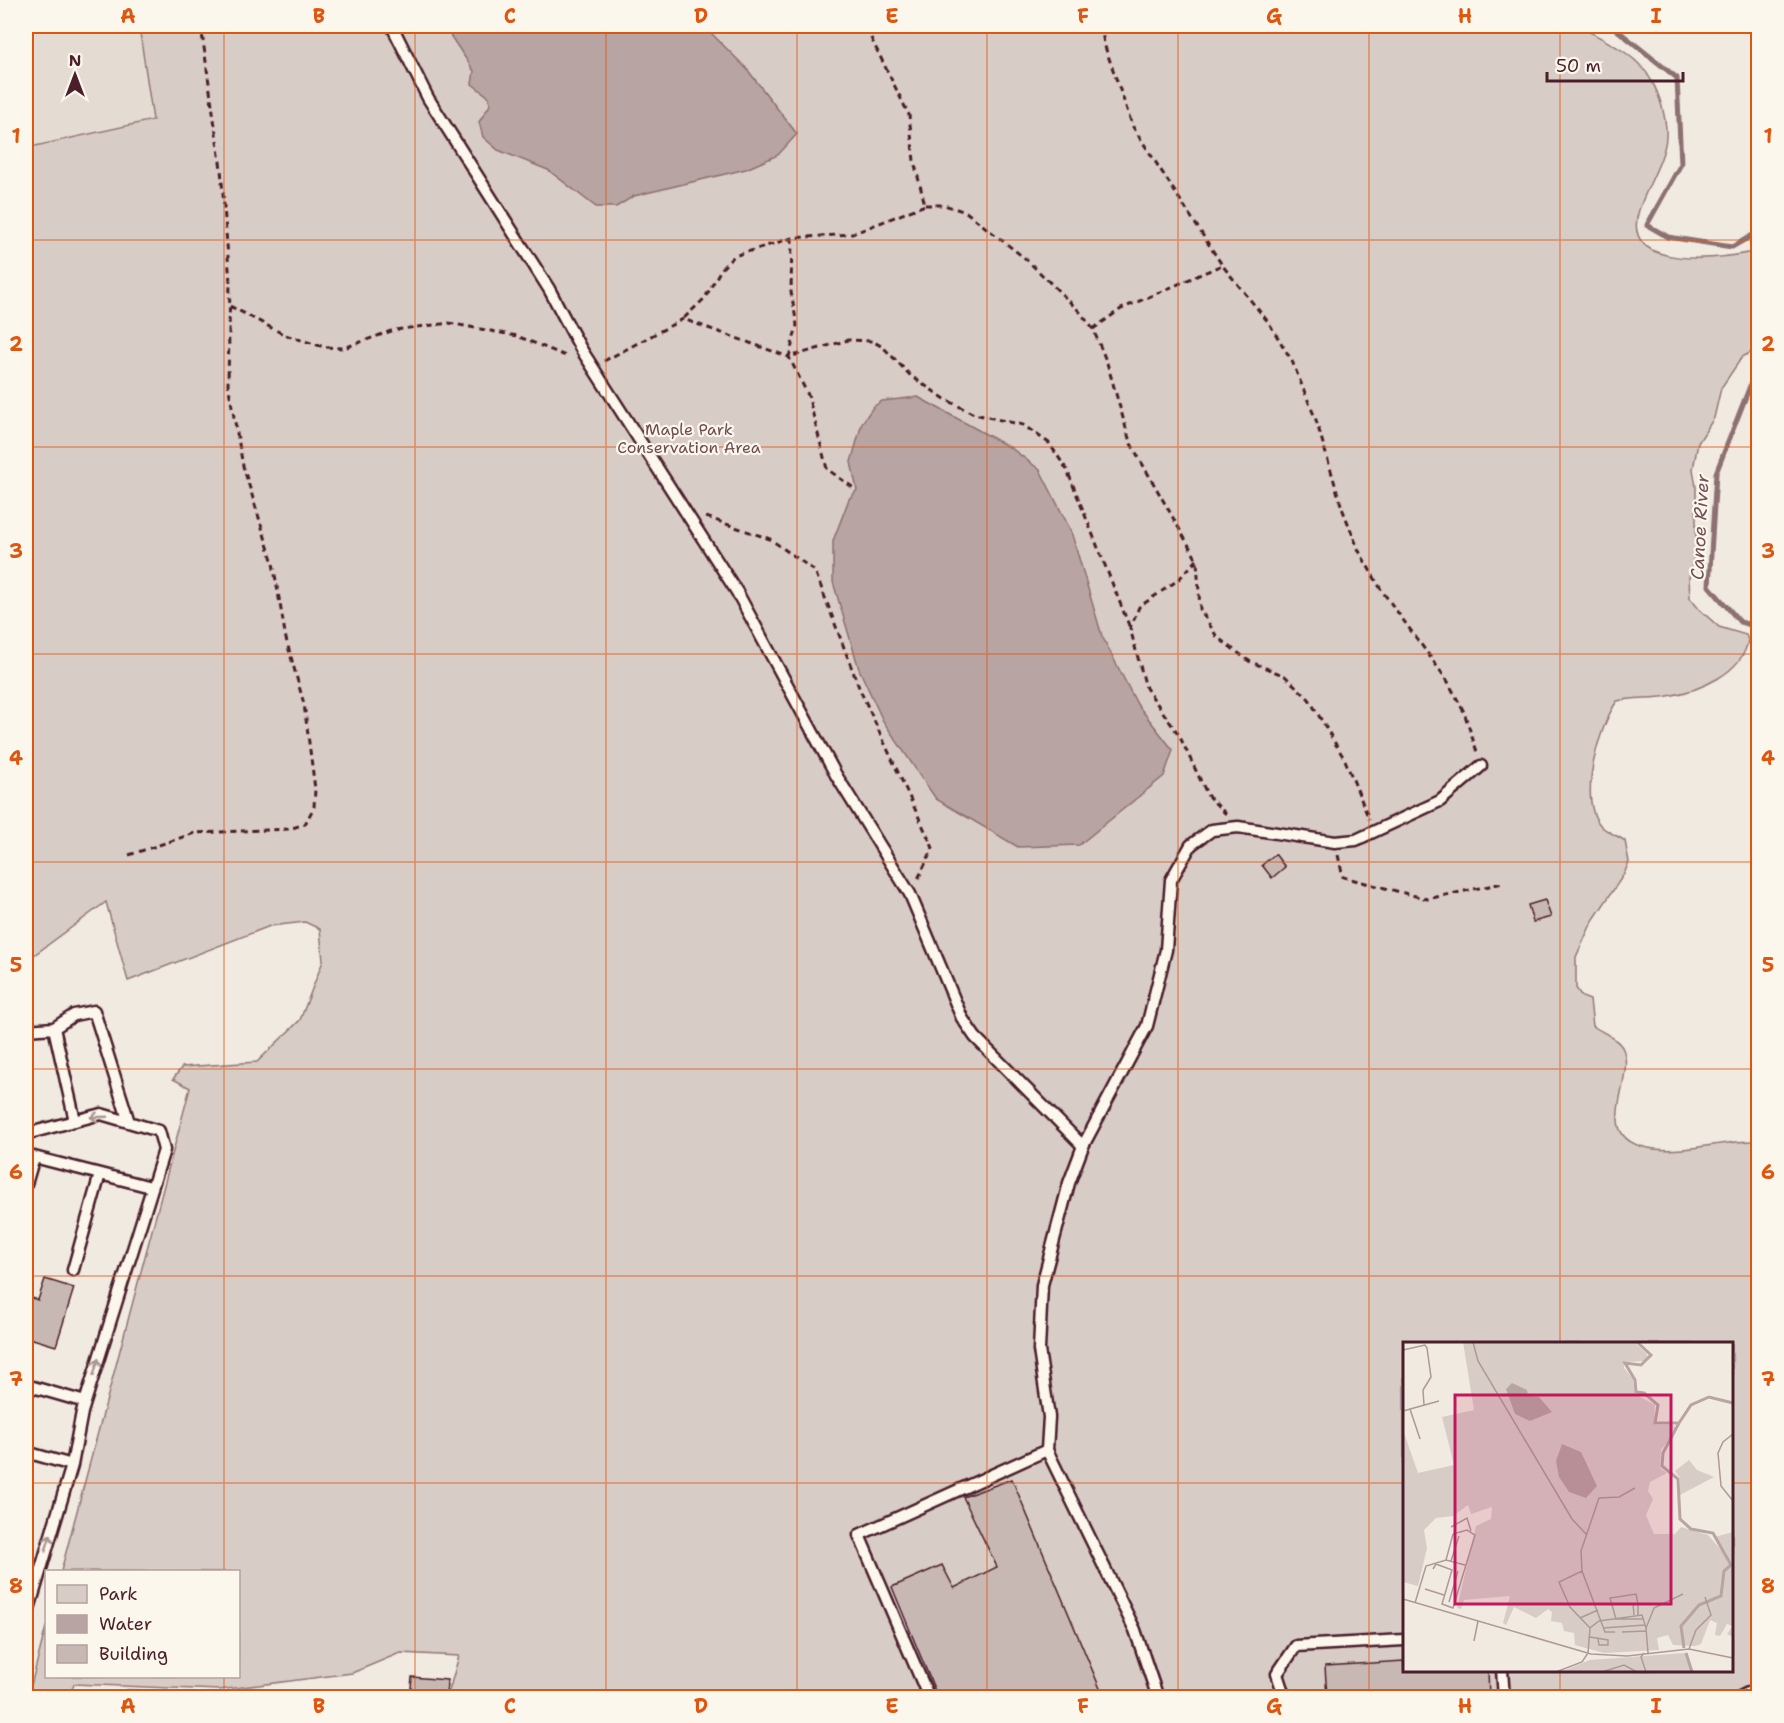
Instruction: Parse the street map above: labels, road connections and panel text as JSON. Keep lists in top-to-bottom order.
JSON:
{
  "water": ["Canoe River"],
  "parks": ["Maple Park Conservation Area"],
  "legend": ["Park", "Water", "Building"],
  "scale_bar": "50 m",
  "north": "top",
  "grid": {
    "columns": [
      "A",
      "B",
      "C",
      "D",
      "E",
      "F",
      "G",
      "H",
      "I"
    ],
    "rows": [
      "1",
      "2",
      "3",
      "4",
      "5",
      "6",
      "7",
      "8"
    ]
  }
}
